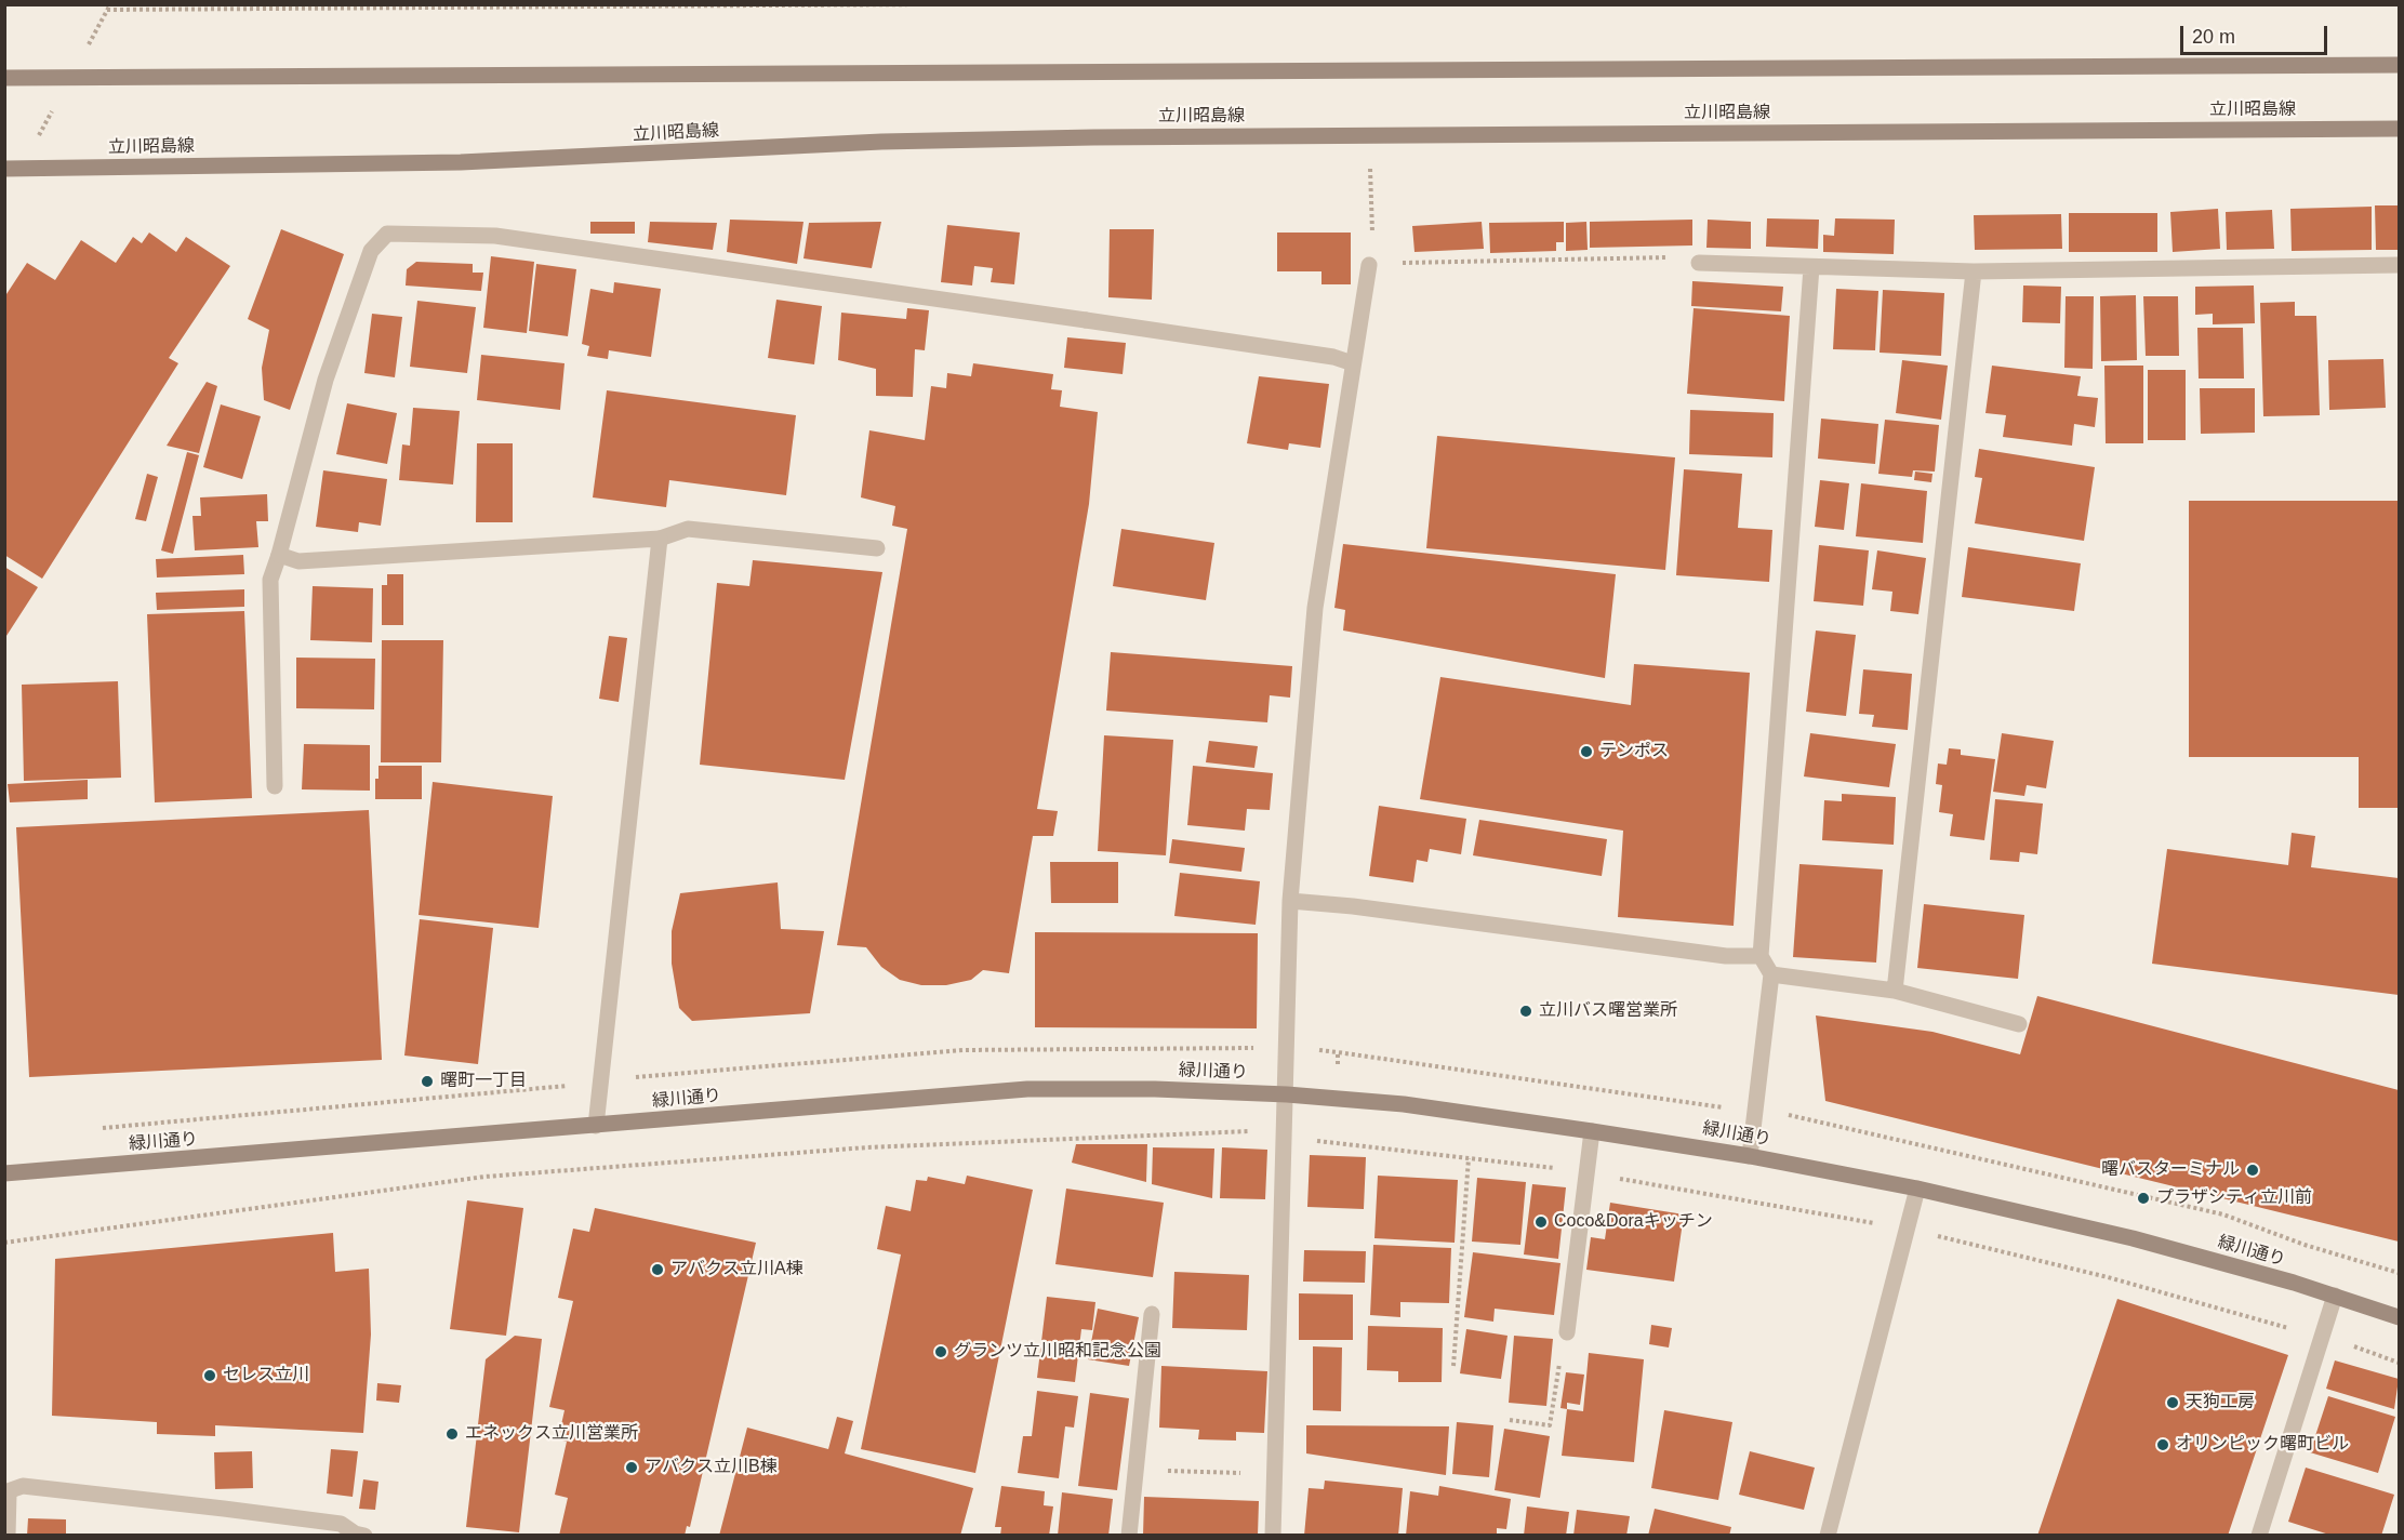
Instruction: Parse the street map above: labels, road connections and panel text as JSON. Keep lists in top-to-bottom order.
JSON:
{
  "streets": {
    "main road": ["立川昭島線", "緑川通り"]
  },
  "places": [
    "テンポス",
    "立川バス曙営業所",
    "曙町一丁目",
    "曙バスターミナル",
    "プラザシティ立川前",
    "Coco&Doraキッチン",
    "アバクス立川A棟",
    "グランツ立川昭和記念公園",
    "セレス立川",
    "天狗工房",
    "エネックス立川営業所",
    "オリンピック曙町ビル",
    "アバクス立川B棟"
  ],
  "scale_bar": "20 m"
}
